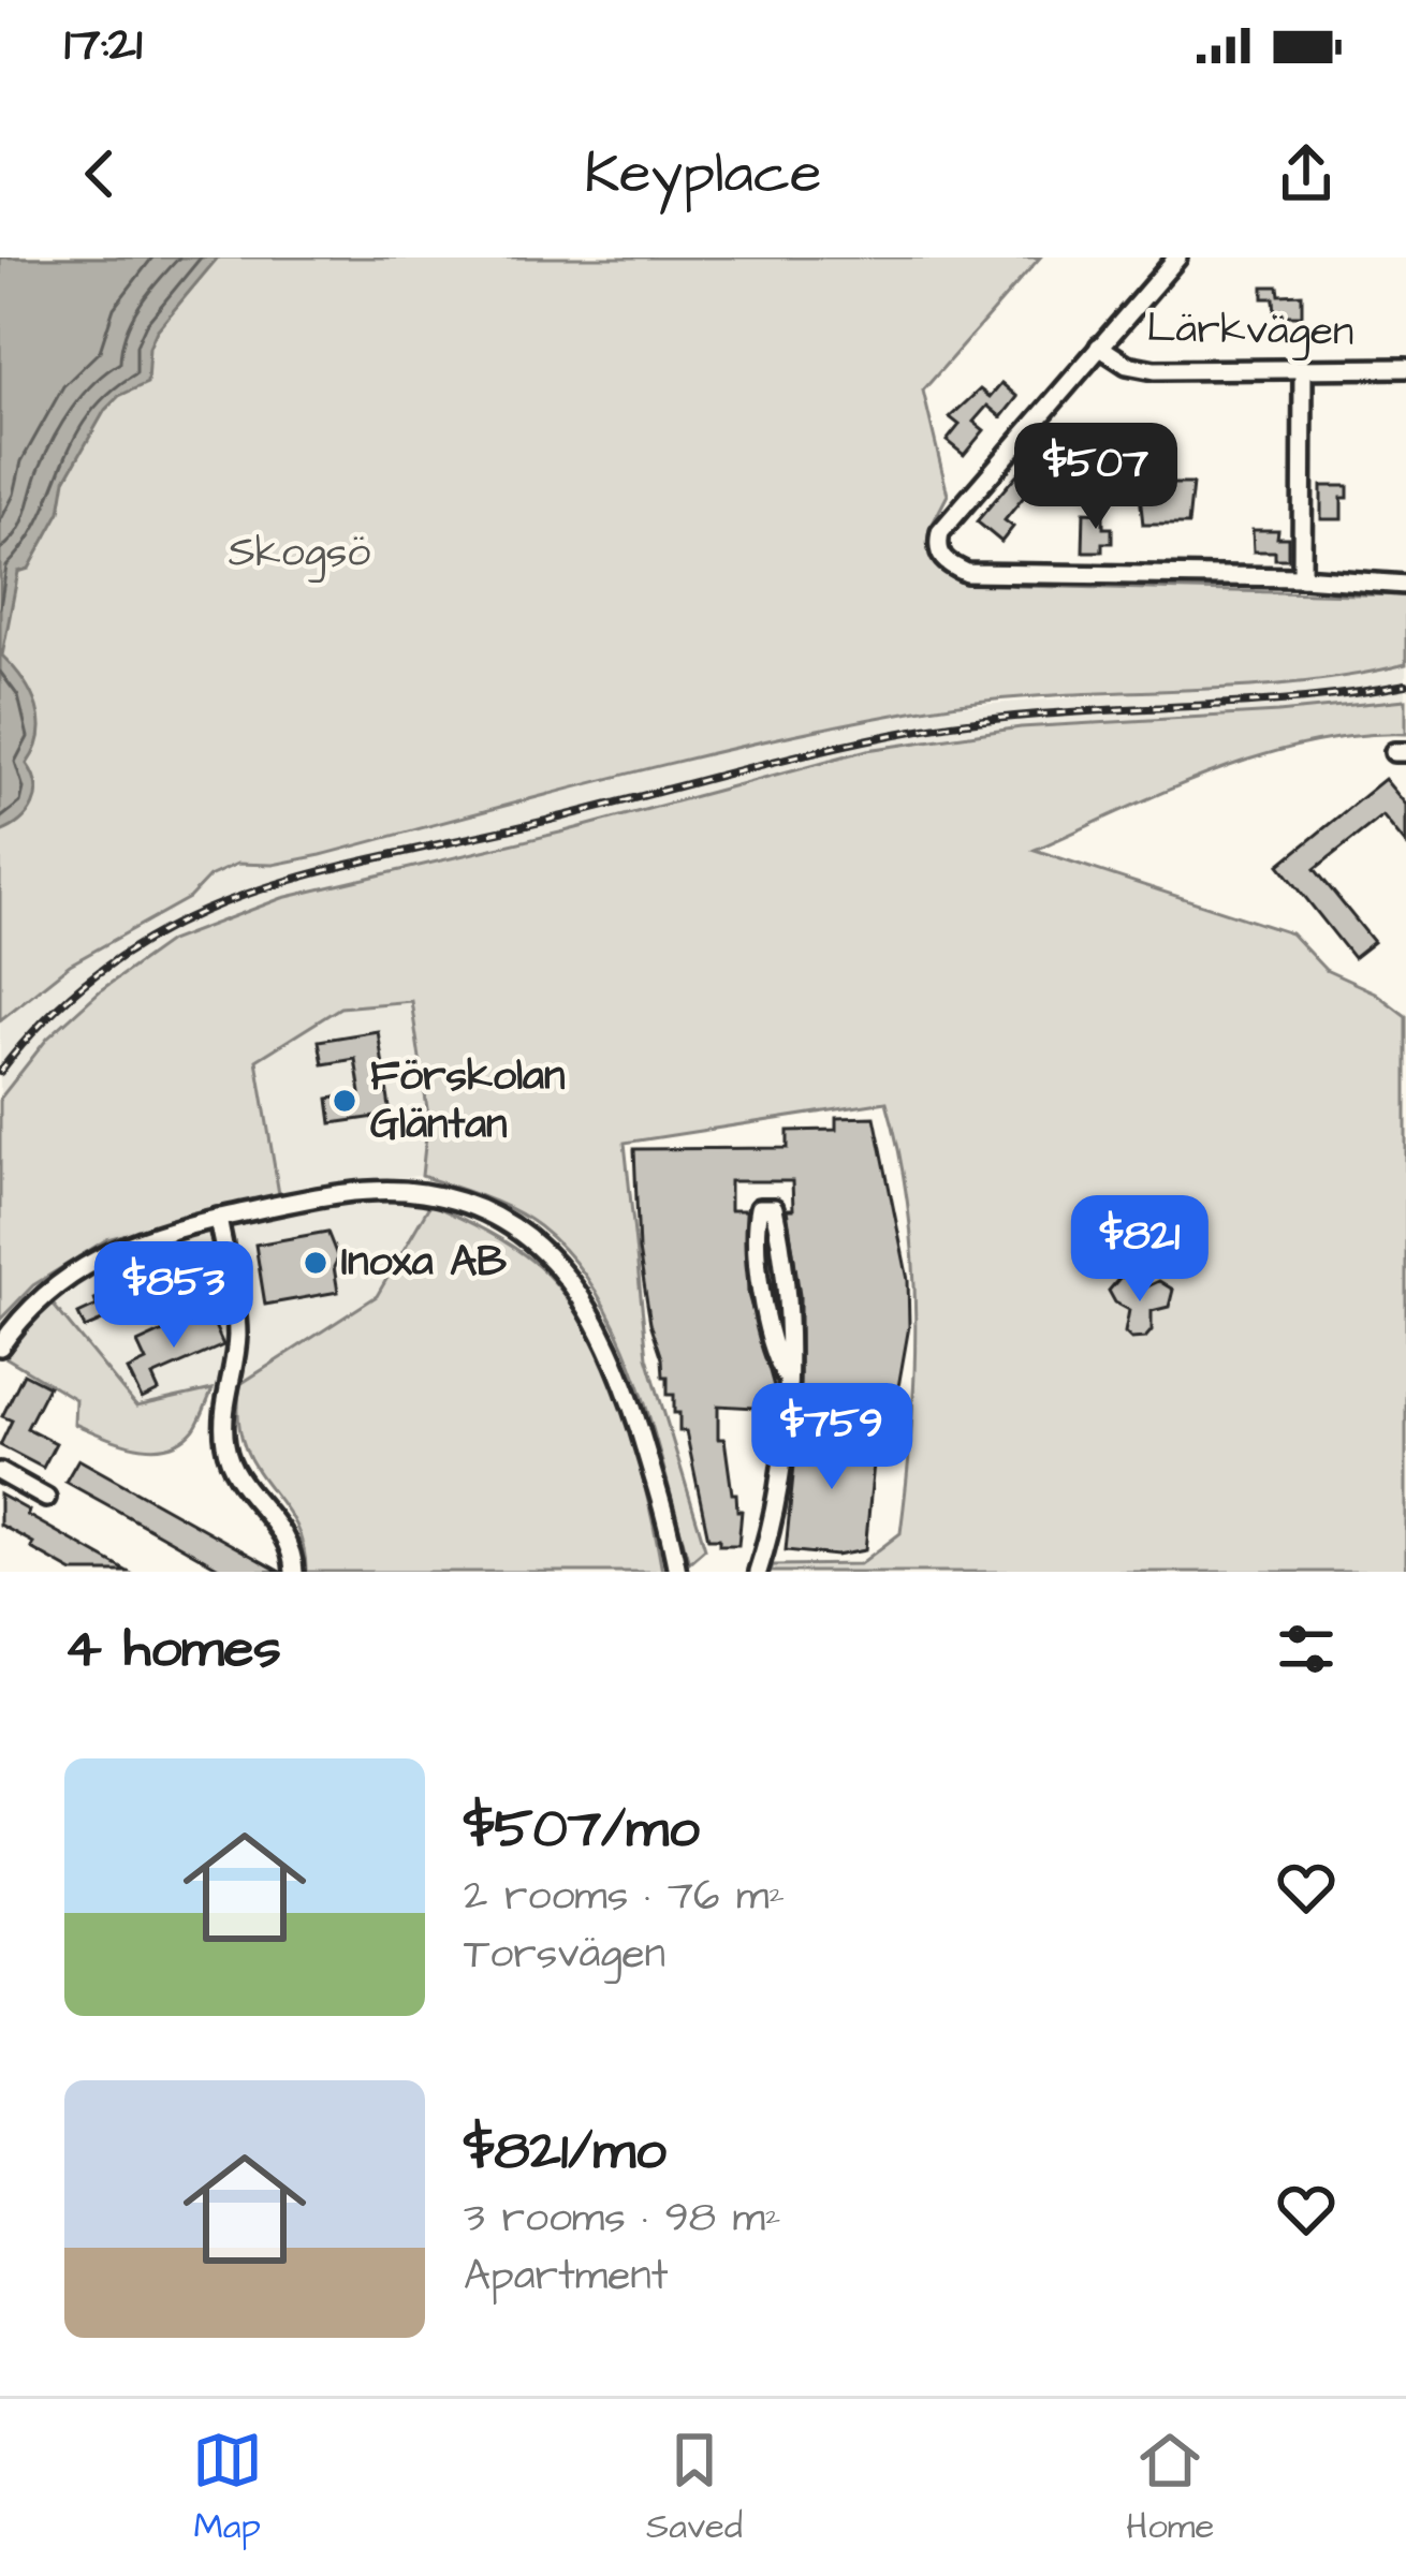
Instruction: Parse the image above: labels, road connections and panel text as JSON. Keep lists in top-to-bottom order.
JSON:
{
  "streets": {
    "street": ["Lärkvägen"]
  },
  "parks": ["Skogsö"],
  "places": ["Förskolan Gläntan", "Inoxa AB"],
  "page": {
    "status": "17:21",
    "header": "Keyplace",
    "price": [
      "$507",
      "$821",
      "$853",
      "$759"
    ],
    "heading": "4 homes",
    "list": [
      {
        "name": "$507/mo",
        "note": "2 rooms · 76 m² · Torsvägen"
      },
      {
        "name": "$821/mo",
        "note": "3 rooms · 98 m² · Apartment"
      }
    ],
    "tabs": ["Map", "Saved", "Home"]
  }
}
